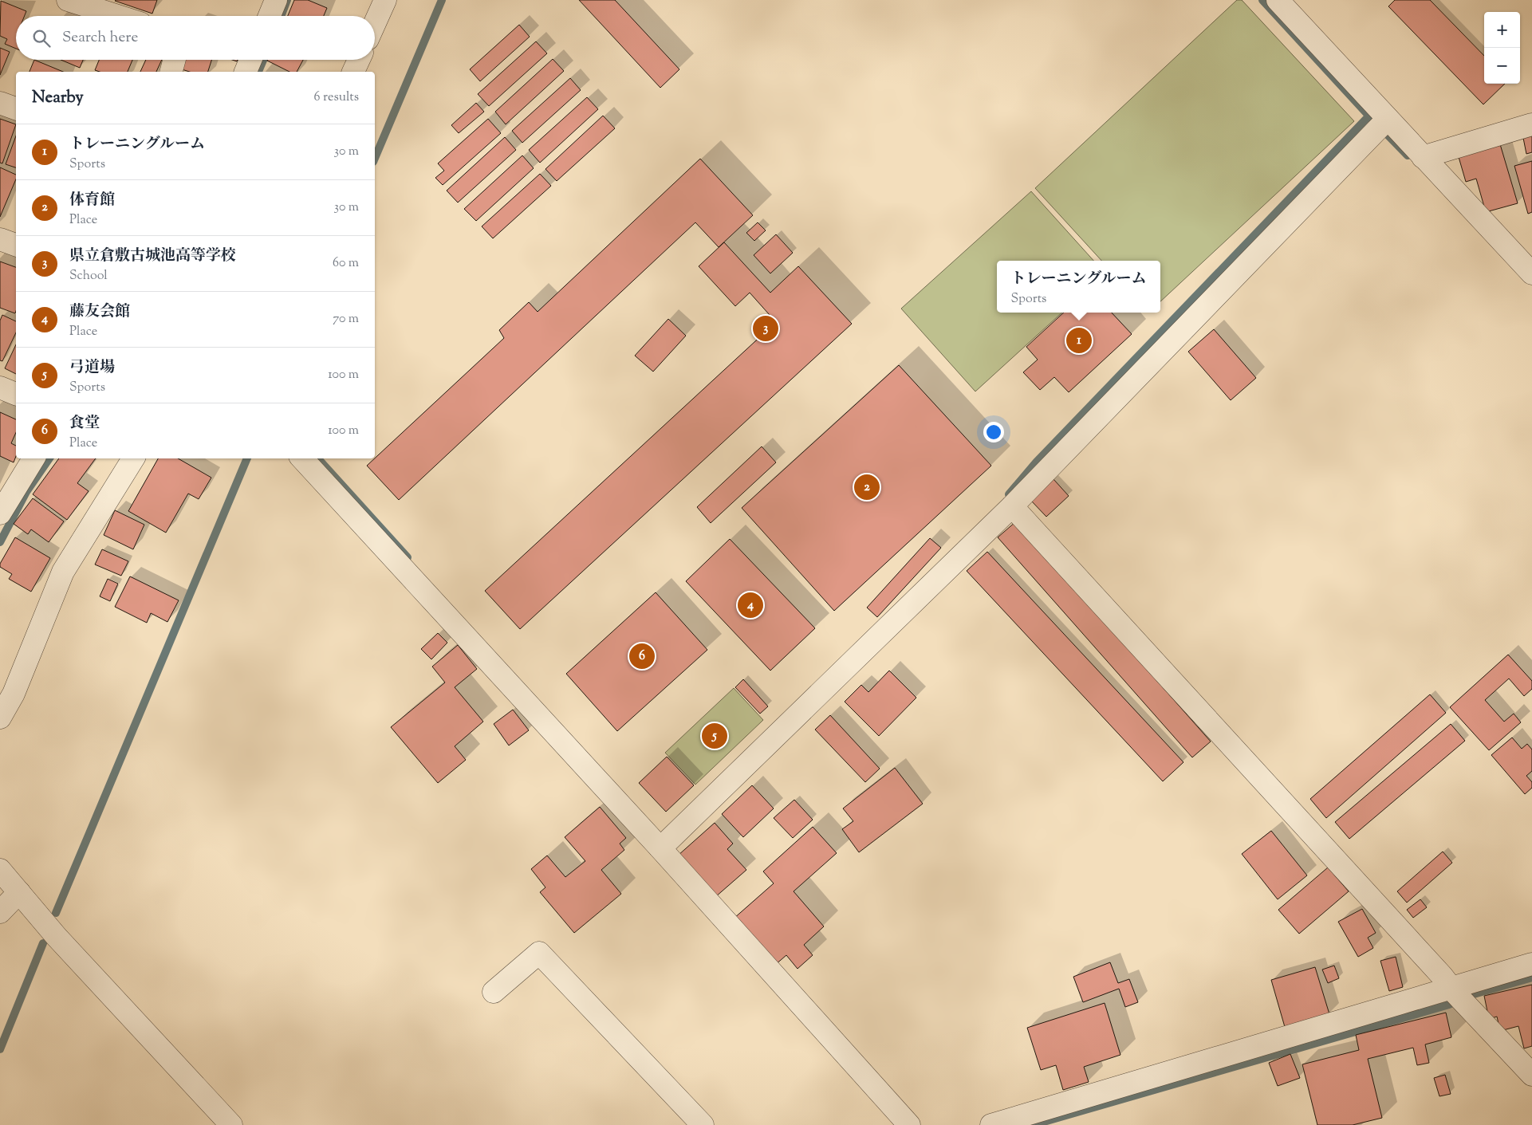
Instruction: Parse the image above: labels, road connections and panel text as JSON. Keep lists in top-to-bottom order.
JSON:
{
  "page": {
    "map_buttons": ["+", "−"],
    "search": "Search here",
    "heading": ["Nearby", "6 results"],
    "list": [
      {
        "mark": "1",
        "name": "トレーニングルーム",
        "note": "Sports",
        "value": "30 m"
      },
      {
        "mark": "2",
        "name": "体育館",
        "note": "Place",
        "value": "30 m"
      },
      {
        "mark": "3",
        "name": "県立倉敷古城池高等学校",
        "note": "School",
        "value": "60 m"
      },
      {
        "mark": "4",
        "name": "藤友会館",
        "note": "Place",
        "value": "70 m"
      },
      {
        "mark": "5",
        "name": "弓道場",
        "note": "Sports",
        "value": "100 m"
      },
      {
        "mark": "6",
        "name": "食堂",
        "note": "Place",
        "value": "100 m"
      }
    ],
    "popup": ["トレーニングルーム", "Sports"],
    "pins": [
      "3",
      "1",
      "2",
      "4",
      "6",
      "5"
    ]
  }
}
